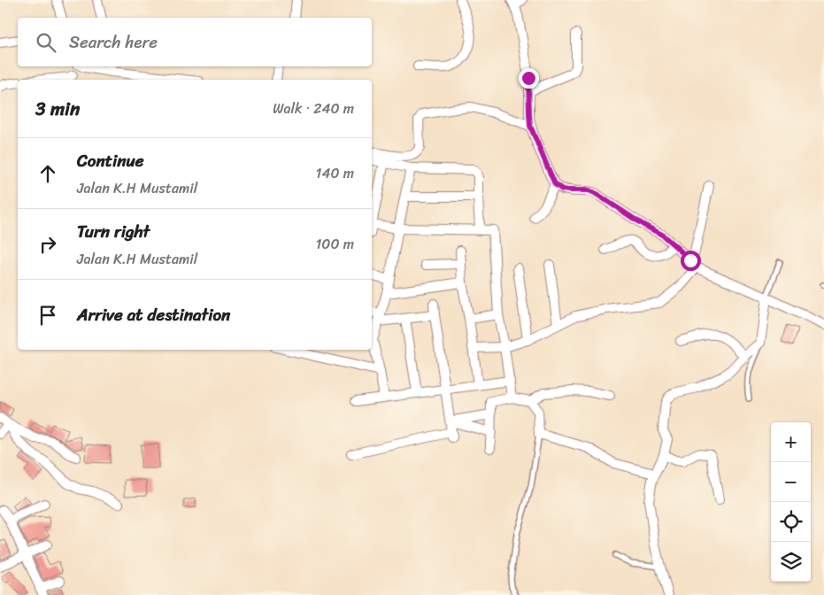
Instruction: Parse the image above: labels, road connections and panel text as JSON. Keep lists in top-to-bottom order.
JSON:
{
  "page": {
    "search": "Search here",
    "heading": ["3 min", "Walk · 240 m"],
    "list": [
      ["Continue", "Jalan K.H Mustamil", "140 m"],
      ["Turn right", "Jalan K.H Mustamil", "100 m"],
      "Arrive at destination"
    ],
    "map_buttons": ["+", "−"]
  }
}
